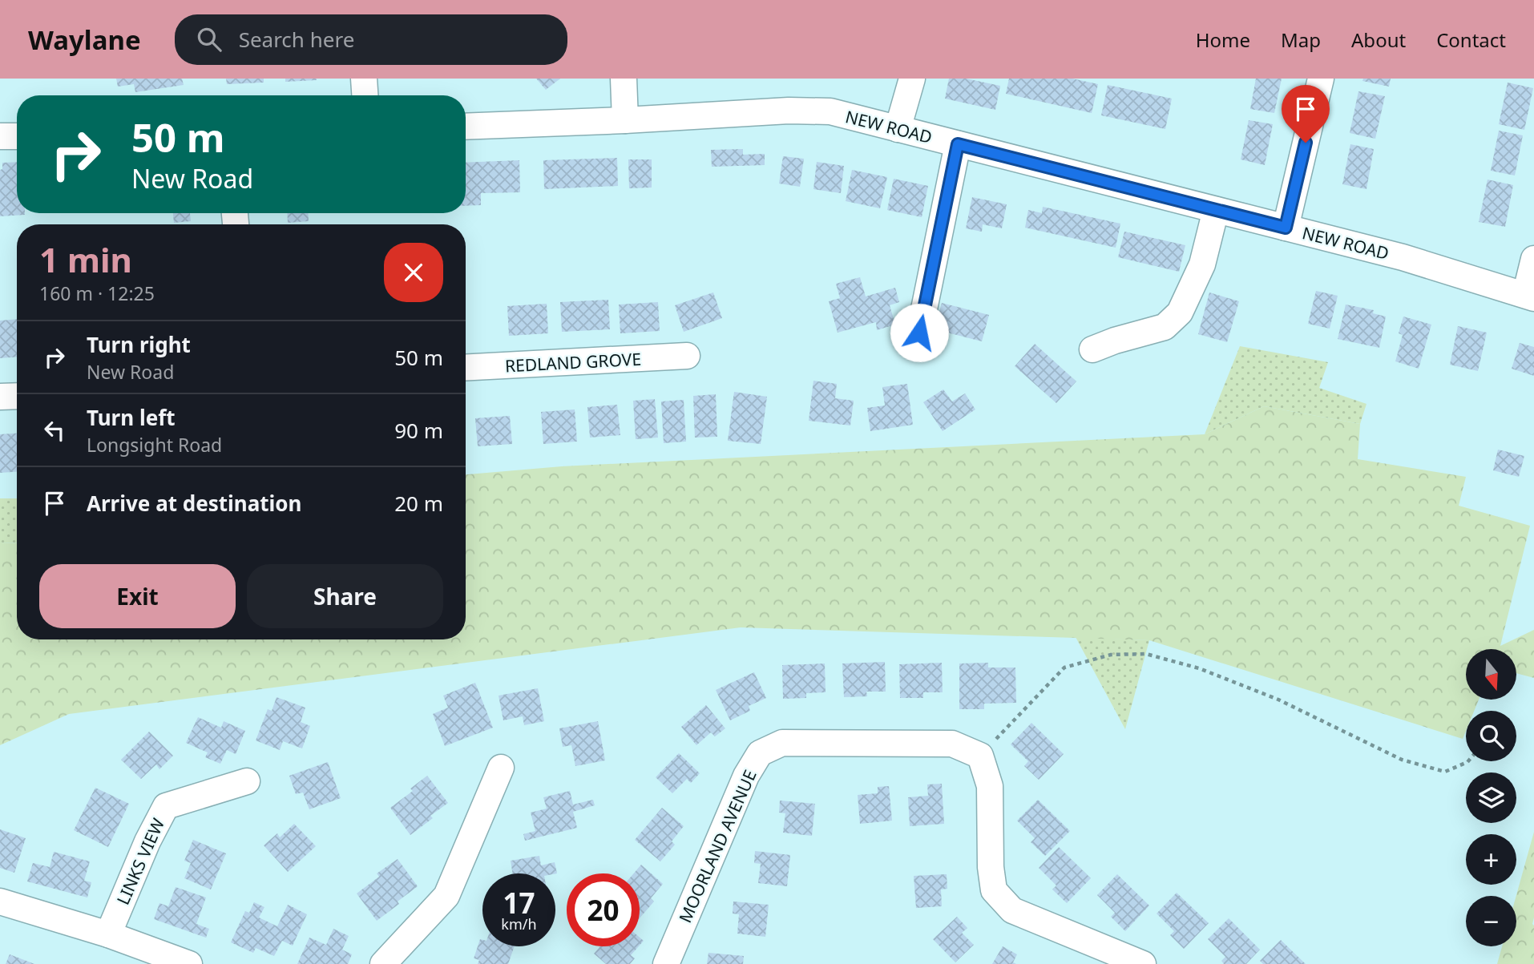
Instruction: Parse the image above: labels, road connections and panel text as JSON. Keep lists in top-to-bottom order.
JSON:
{
  "streets": {
    "street": [
      "NEW ROAD",
      "REDLAND GROVE",
      "MOORLAND AVENUE",
      "LINKS VIEW"
    ]
  },
  "north": "bottom",
  "page": {
    "header": "Waylane",
    "search": "Search here",
    "nav": [
      "Home",
      "Map",
      "About",
      "Contact"
    ],
    "turn": ["50 m", "New Road"],
    "heading": ["1 min", "160 m · 12:25"],
    "list": [
      {
        "name": "Turn right",
        "note": "New Road",
        "value": "50 m"
      },
      {
        "name": "Turn left",
        "note": "Longsight Road",
        "value": "90 m"
      },
      {
        "name": "Arrive at destination",
        "value": "20 m"
      }
    ],
    "buttons": ["Exit", "Share"],
    "map_buttons": ["+", "−"],
    "speed": "17 km/h",
    "limit": "20"
  }
}
